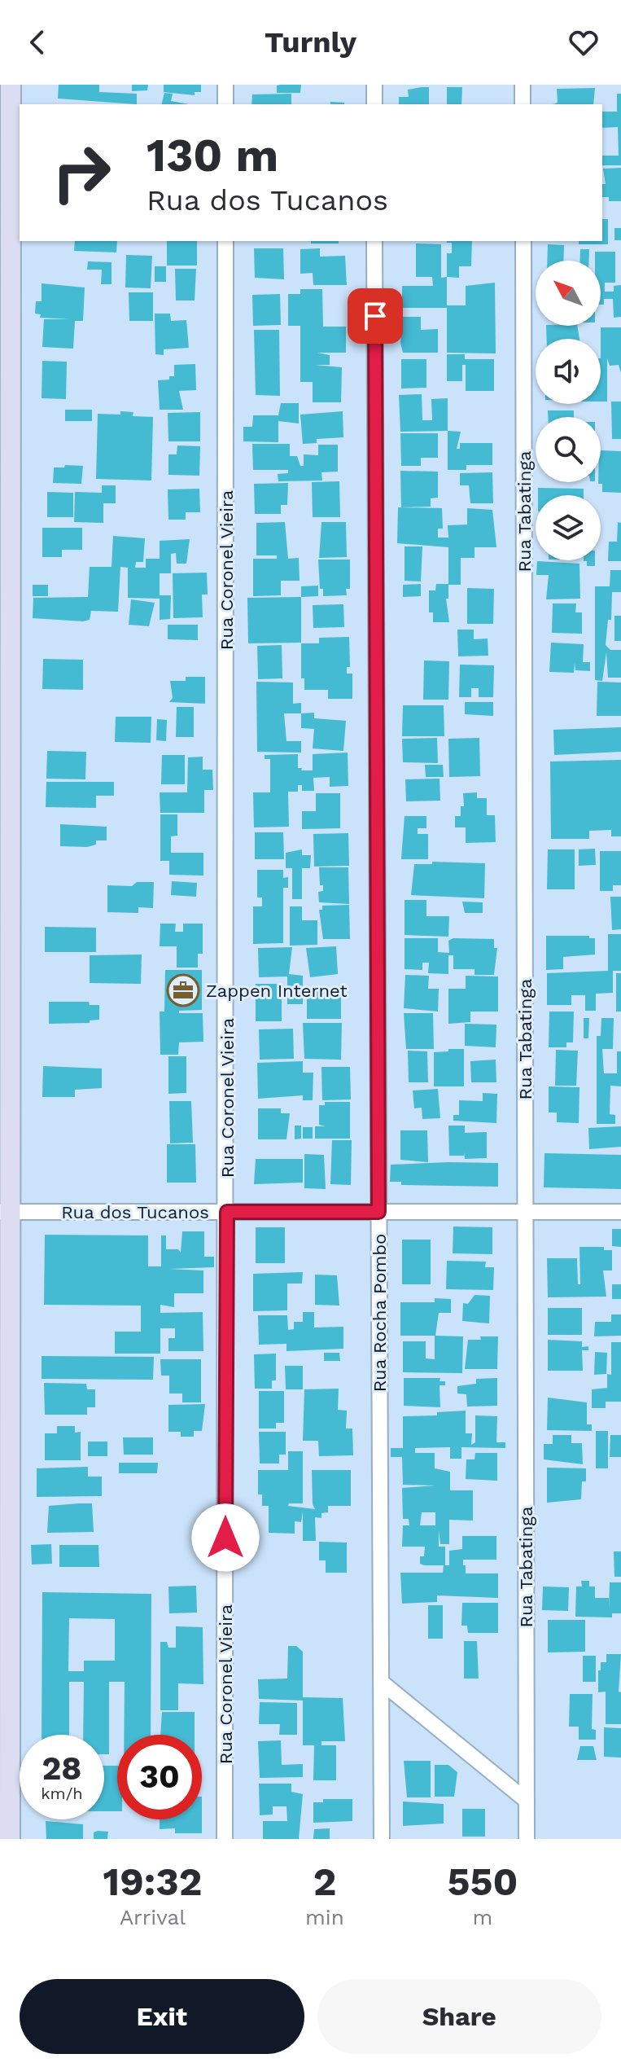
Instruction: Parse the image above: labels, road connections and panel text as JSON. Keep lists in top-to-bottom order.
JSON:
{
  "streets": {
    "street": [
      "Rua Tabatinga",
      "Rua Coronel Vieira",
      "Rua dos Tucanos",
      "Rua Rocha Pombo"
    ]
  },
  "crossings": [
    ["Rua Tabatinga", "Rua dos Tucanos"],
    ["Rua Coronel Vieira", "Rua dos Tucanos"],
    ["Rua dos Tucanos", "Rua Rocha Pombo"]
  ],
  "places": {
    "office": ["Zappen Internet"]
  },
  "north": "top left",
  "page": {
    "header": "Turnly",
    "turn": ["130 m", "Rua dos Tucanos"],
    "speed": "28 km/h",
    "limit": "30",
    "eta": [
      "19:32",
      "Arrival",
      "2",
      "min",
      "550",
      "m"
    ],
    "buttons": ["Exit", "Share"]
  }
}
